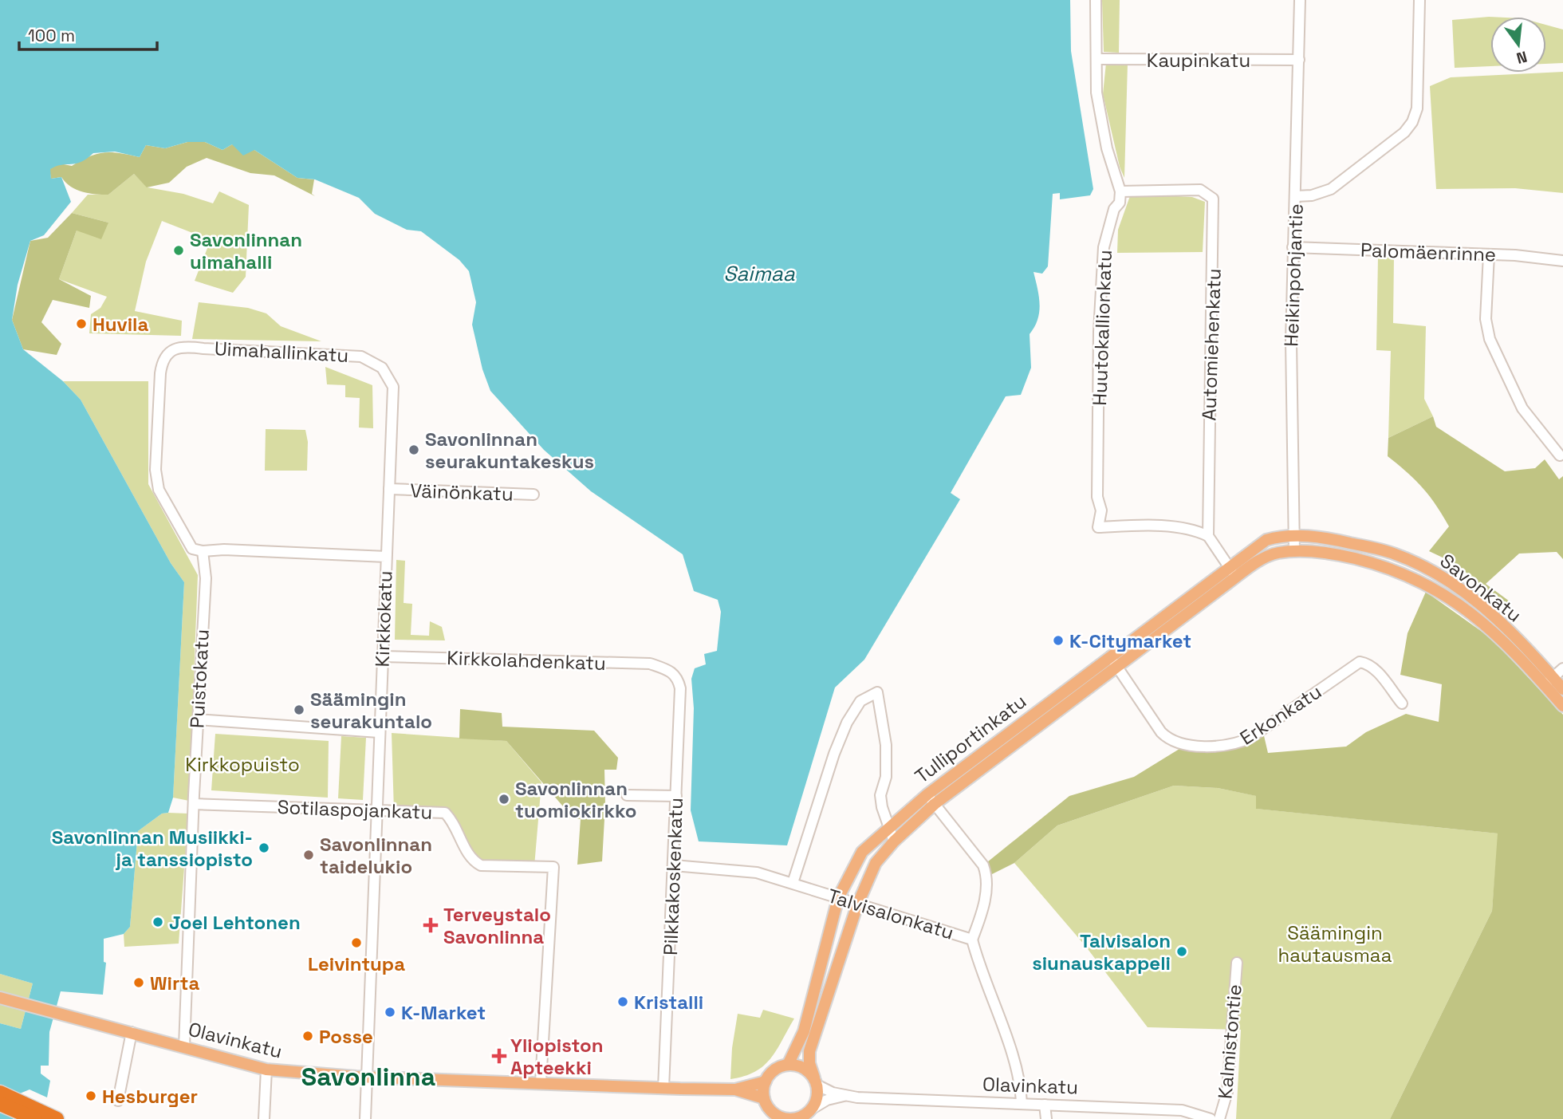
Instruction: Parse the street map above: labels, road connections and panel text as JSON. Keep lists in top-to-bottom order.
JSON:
{
  "streets": {
    "main road": ["Savonkatu", "Tulliportinkatu", "Olavinkatu"],
    "street": [
      "Kaupinkatu",
      "Palomäenrinne",
      "Heikinpohjantie",
      "Huutokallionkatu",
      "Automiehenkatu",
      "Uimahallinkatu",
      "Väinönkatu",
      "Kirkkokatu",
      "Kirkkolahdenkatu",
      "Puistokatu",
      "Erkonkatu",
      "Sotilaspojankatu",
      "Pilkkakoskenkatu",
      "Talvisalonkatu",
      "Kalmistontie"
    ]
  },
  "crossings": [
    ["Kaupinkatu", "Heikinpohjantie"],
    ["Palomäenrinne", "Heikinpohjantie"],
    ["Heikinpohjantie", "Savonkatu"],
    ["Heikinpohjantie", "Tulliportinkatu"],
    ["Huutokallionkatu", "Automiehenkatu"],
    ["Uimahallinkatu", "Kirkkokatu"],
    ["Uimahallinkatu", "Puistokatu"],
    ["Väinönkatu", "Kirkkokatu"],
    ["Savonkatu", "Tulliportinkatu"],
    ["Kirkkokatu", "Kirkkolahdenkatu"],
    ["Kirkkokatu", "Sotilaspojankatu"],
    ["Kirkkokatu", "Olavinkatu"],
    ["Kirkkolahdenkatu", "Pilkkakoskenkatu"],
    ["Puistokatu", "Sotilaspojankatu"],
    ["Puistokatu", "Olavinkatu"],
    ["Erkonkatu", "Tulliportinkatu"],
    ["Tulliportinkatu", "Talvisalonkatu"],
    ["Tulliportinkatu", "Olavinkatu"],
    ["Sotilaspojankatu", "Olavinkatu"],
    ["Pilkkakoskenkatu", "Talvisalonkatu"],
    ["Pilkkakoskenkatu", "Olavinkatu"],
    ["Talvisalonkatu", "Olavinkatu"]
  ],
  "districts": ["Savonlinna"],
  "water": ["Saimaa"],
  "parks": ["Kirkkopuisto", "Säämingin hautausmaa"],
  "places": {
    "other": [
      "Savonlinnan uimahalli",
      "Huvila",
      "Savonlinnan seurakuntakeskus",
      "K-Citymarket",
      "Säämingin seurakuntalo",
      "Savonlinnan tuomiokirkko",
      "Savonlinnan Musiikki- ja tanssiopisto",
      "Savonlinnan taidelukio",
      "Joel Lehtonen",
      "Leivintupa",
      "Talvisalon siunauskappeli",
      "Wirta",
      "Kristalli",
      "K-Market",
      "Posse",
      "Hesburger"
    ],
    "health": ["Terveystalo Savonlinna", "Yliopiston Apteekki"]
  },
  "scale_bar": "100 m",
  "north": "bottom"
}
